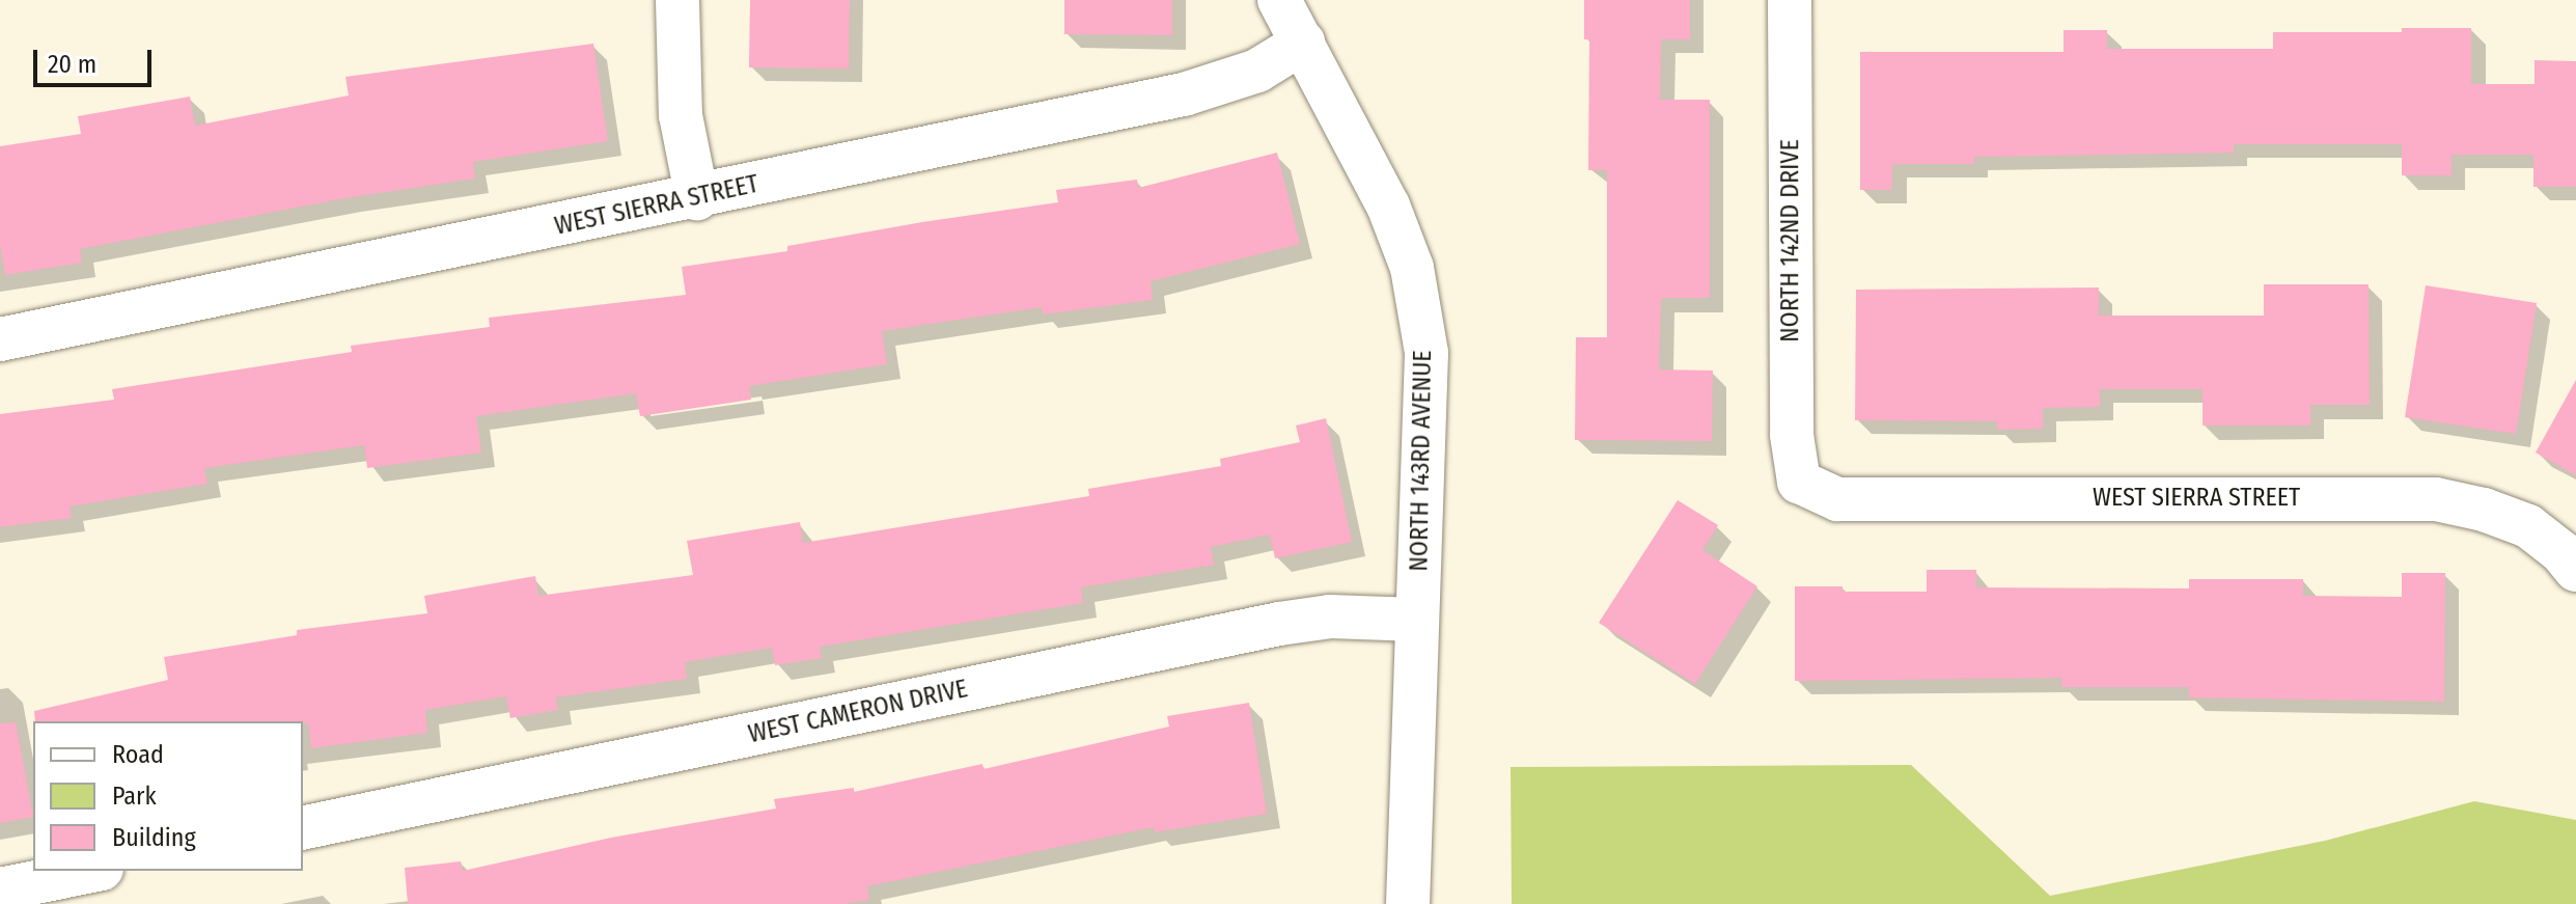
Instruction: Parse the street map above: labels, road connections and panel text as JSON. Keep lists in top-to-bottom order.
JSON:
{
  "streets": {
    "street": [
      "WEST SIERRA STREET",
      "NORTH 142ND DRIVE",
      "NORTH 143RD AVENUE",
      "WEST CAMERON DRIVE"
    ]
  },
  "crossings": [
    ["WEST SIERRA STREET", "NORTH 142ND DRIVE"],
    ["WEST SIERRA STREET", "NORTH 143RD AVENUE"],
    ["NORTH 143RD AVENUE", "WEST CAMERON DRIVE"]
  ],
  "legend": ["Road", "Park", "Building"],
  "scale_bar": "20 m"
}
